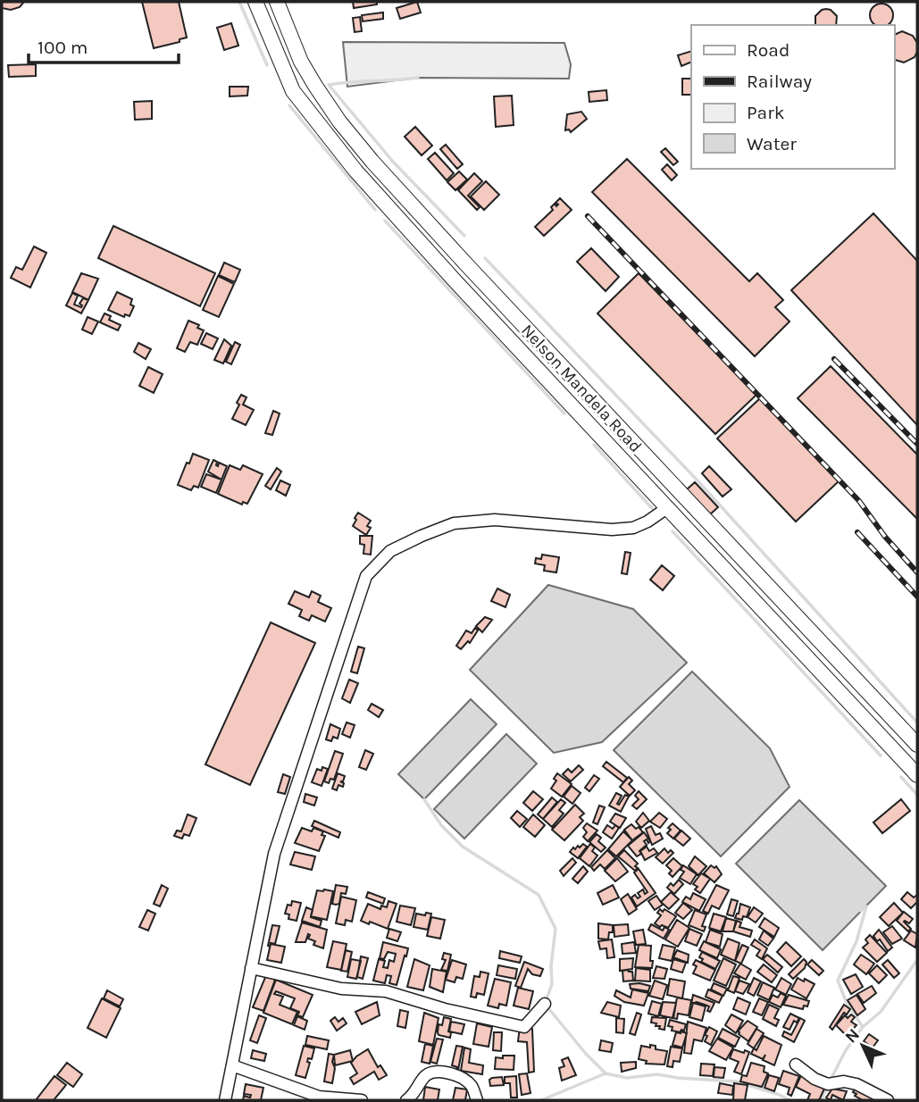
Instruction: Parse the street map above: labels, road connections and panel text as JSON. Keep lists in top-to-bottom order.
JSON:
{
  "streets": {
    "main road": ["Nelson Mandela Road"]
  },
  "legend": [
    "Road",
    "Railway",
    "Park",
    "Water"
  ],
  "scale_bar": "100 m",
  "north": "top left"
}
